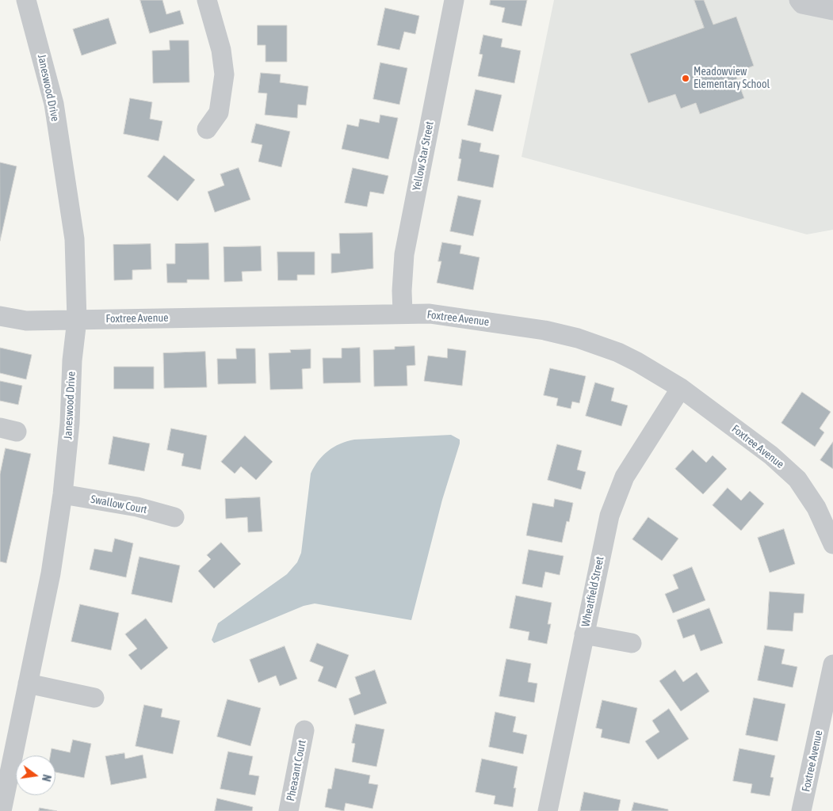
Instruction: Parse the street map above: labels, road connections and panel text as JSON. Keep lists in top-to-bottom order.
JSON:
{
  "streets": {
    "street": [
      "Janeswood Drive",
      "Yellow Star Street",
      "Foxtree Avenue",
      "Swallow Court",
      "Wheatfield Street",
      "Pheasant Court"
    ]
  },
  "crossings": [
    ["Janeswood Drive", "Foxtree Avenue"],
    ["Janeswood Drive", "Swallow Court"],
    ["Yellow Star Street", "Foxtree Avenue"],
    ["Foxtree Avenue", "Wheatfield Street"]
  ],
  "places": ["Meadowview Elementary School"],
  "north": "right"
}
